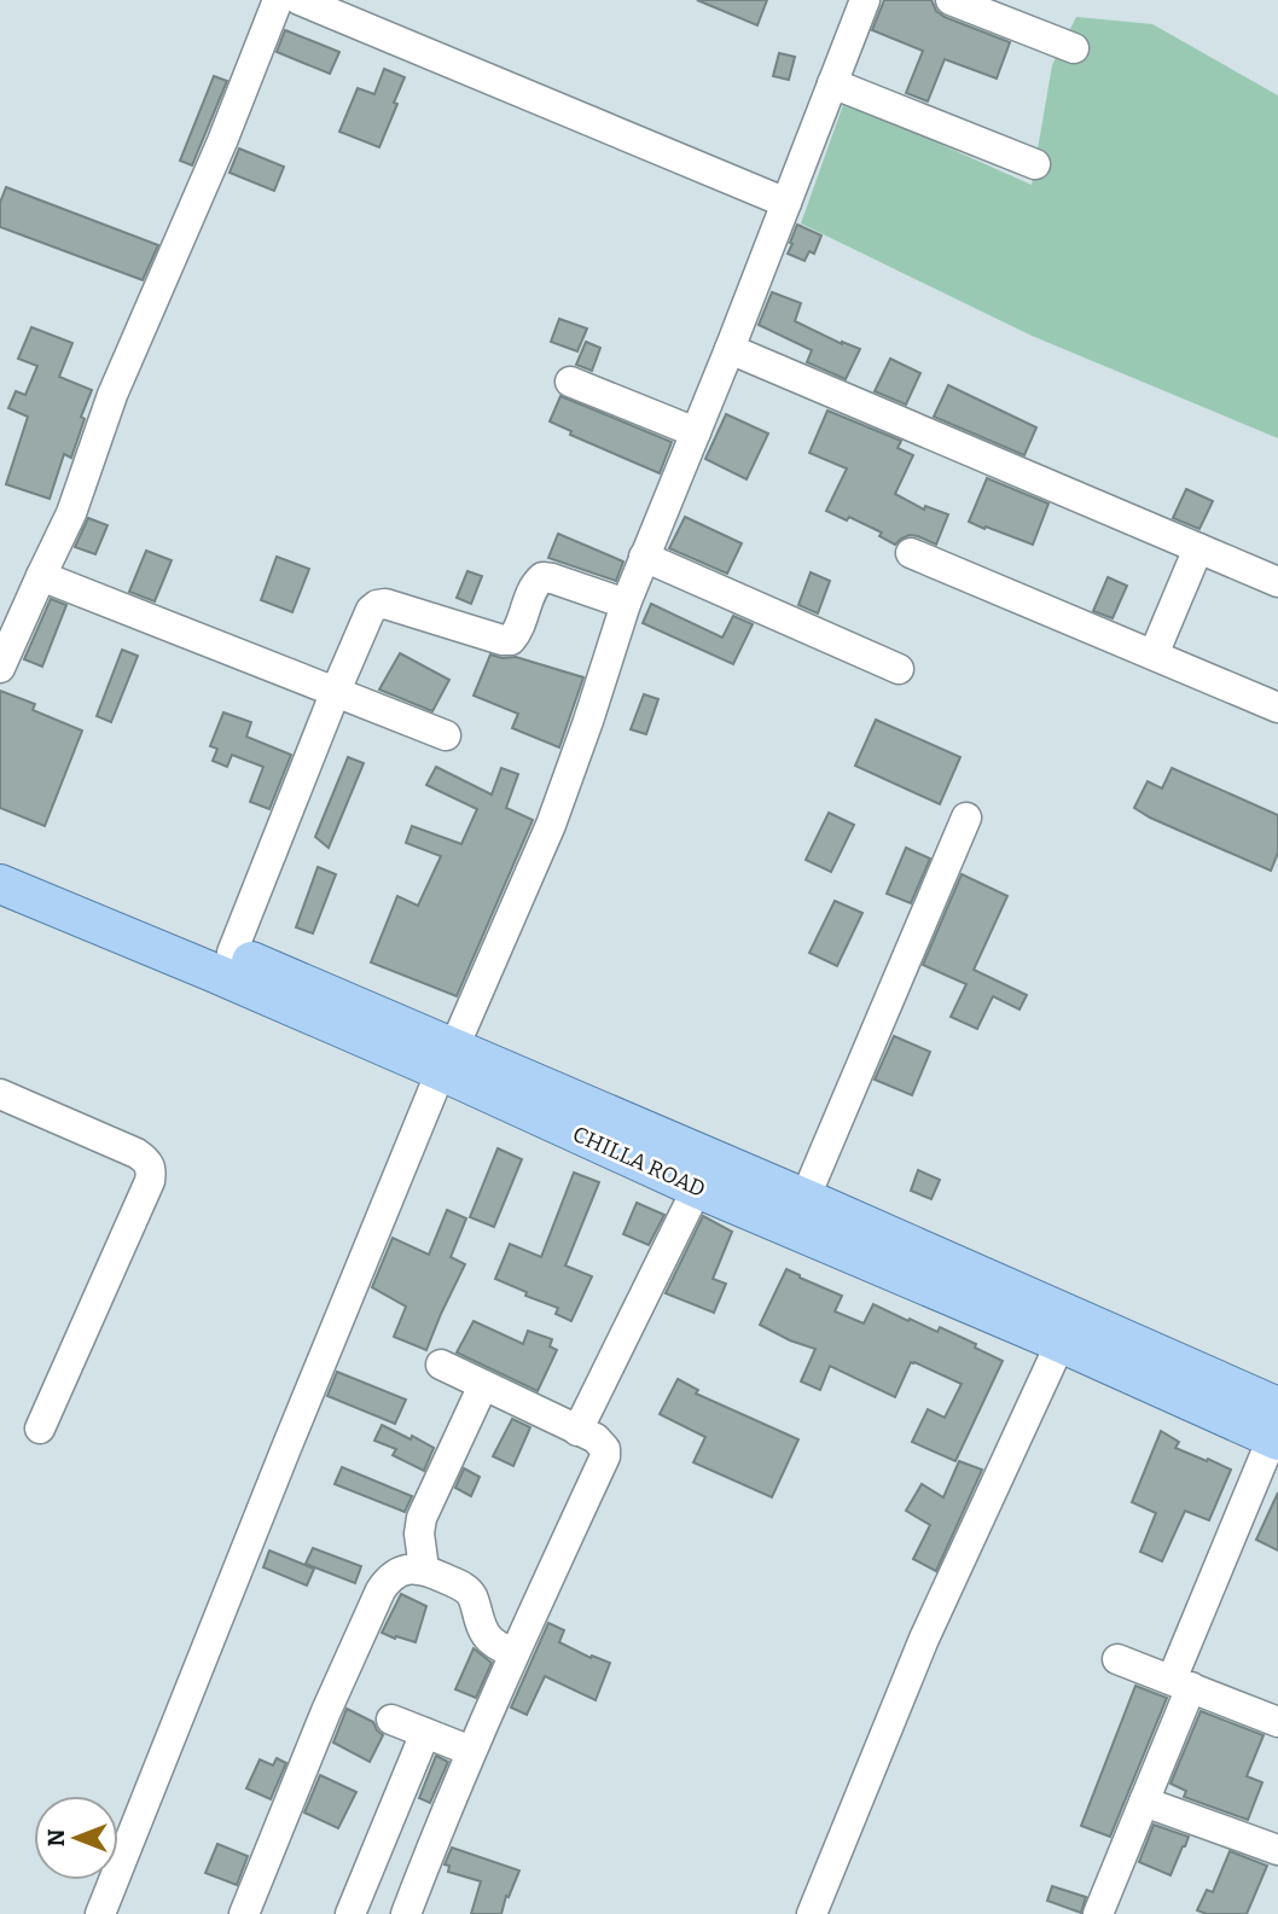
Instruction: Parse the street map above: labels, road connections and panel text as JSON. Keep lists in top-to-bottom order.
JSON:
{
  "streets": {
    "main road": ["CHILLA ROAD"]
  },
  "north": "left"
}
